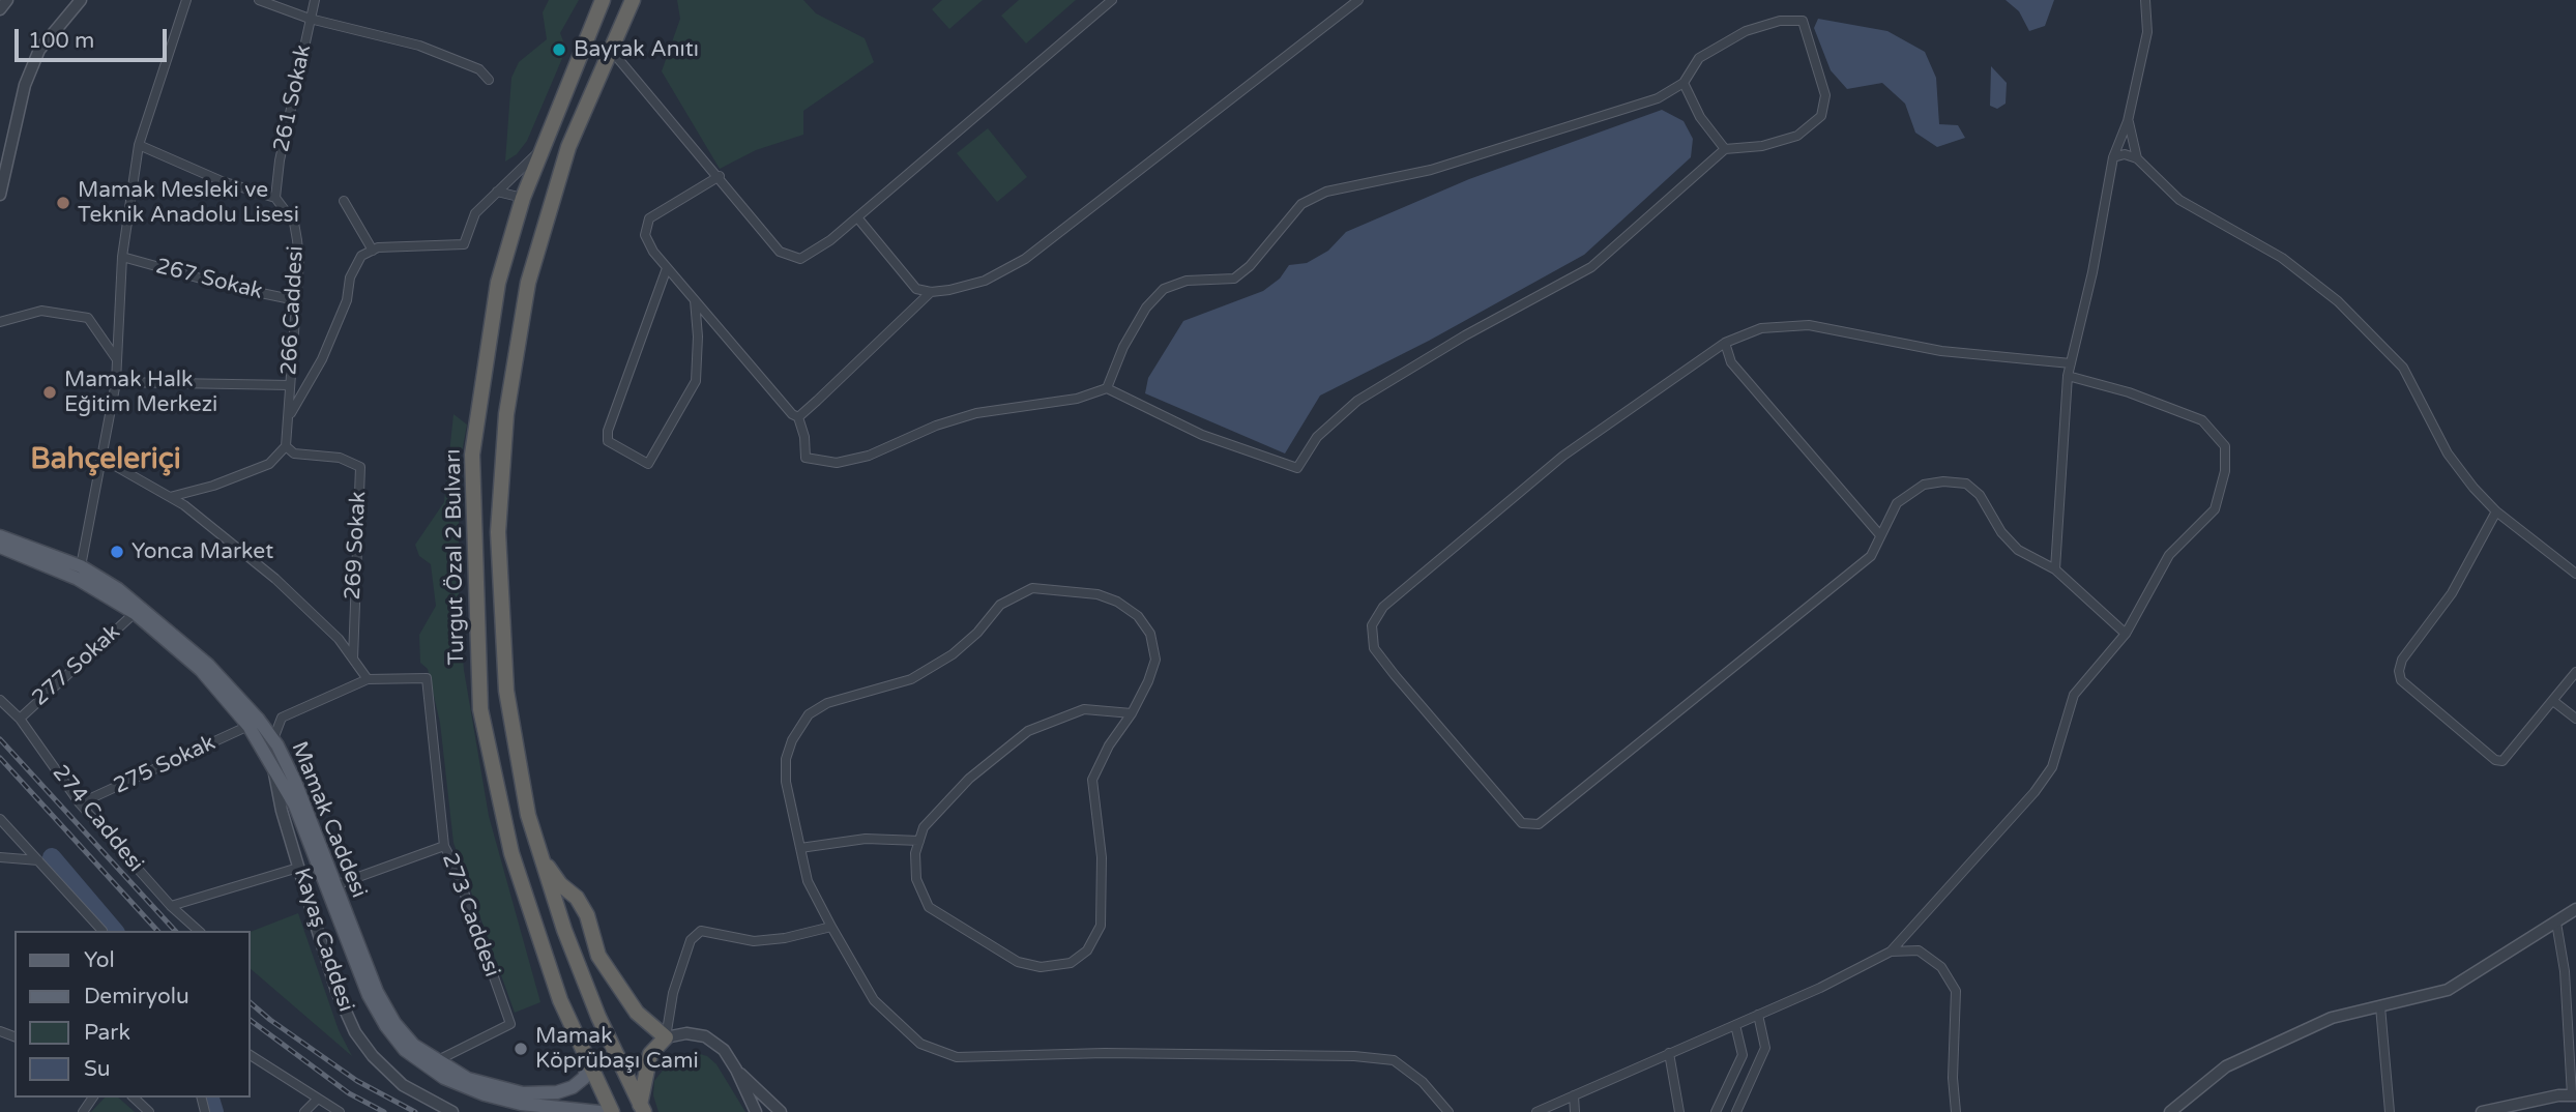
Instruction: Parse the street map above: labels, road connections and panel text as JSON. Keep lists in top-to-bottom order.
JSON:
{
  "streets": {
    "highway": ["Turgut Özal 2 Bulvarı"],
    "main road": ["Mamak Caddesi"],
    "street": [
      "261 Sokak",
      "267 Sokak",
      "266 Caddesi",
      "269 Sokak",
      "277 Sokak",
      "275 Sokak",
      "274 Caddesi",
      "273 Caddesi",
      "Kayaş Caddesi"
    ]
  },
  "crossings": [
    ["261 Sokak", "266 Caddesi"],
    ["267 Sokak", "266 Caddesi"],
    ["266 Caddesi", "269 Sokak"],
    ["Turgut Özal 2 Bulvarı", "Mamak Caddesi"],
    ["277 Sokak", "274 Caddesi"],
    ["277 Sokak", "Mamak Caddesi"],
    ["275 Sokak", "274 Caddesi"],
    ["275 Sokak", "Mamak Caddesi"],
    ["Mamak Caddesi", "273 Caddesi"],
    ["Mamak Caddesi", "Kayaş Caddesi"]
  ],
  "districts": ["Bahçeleriçi"],
  "places": [
    "Bayrak Anıtı",
    "Mamak Mesleki ve Teknik Anadolu Lisesi",
    "Mamak Halk Eğitim Merkezi",
    "Yonca Market",
    "Mamak Köprübaşı Cami"
  ],
  "legend": [
    "Yol",
    "Demiryolu",
    "Park",
    "Su"
  ],
  "scale_bar": "100 m"
}
